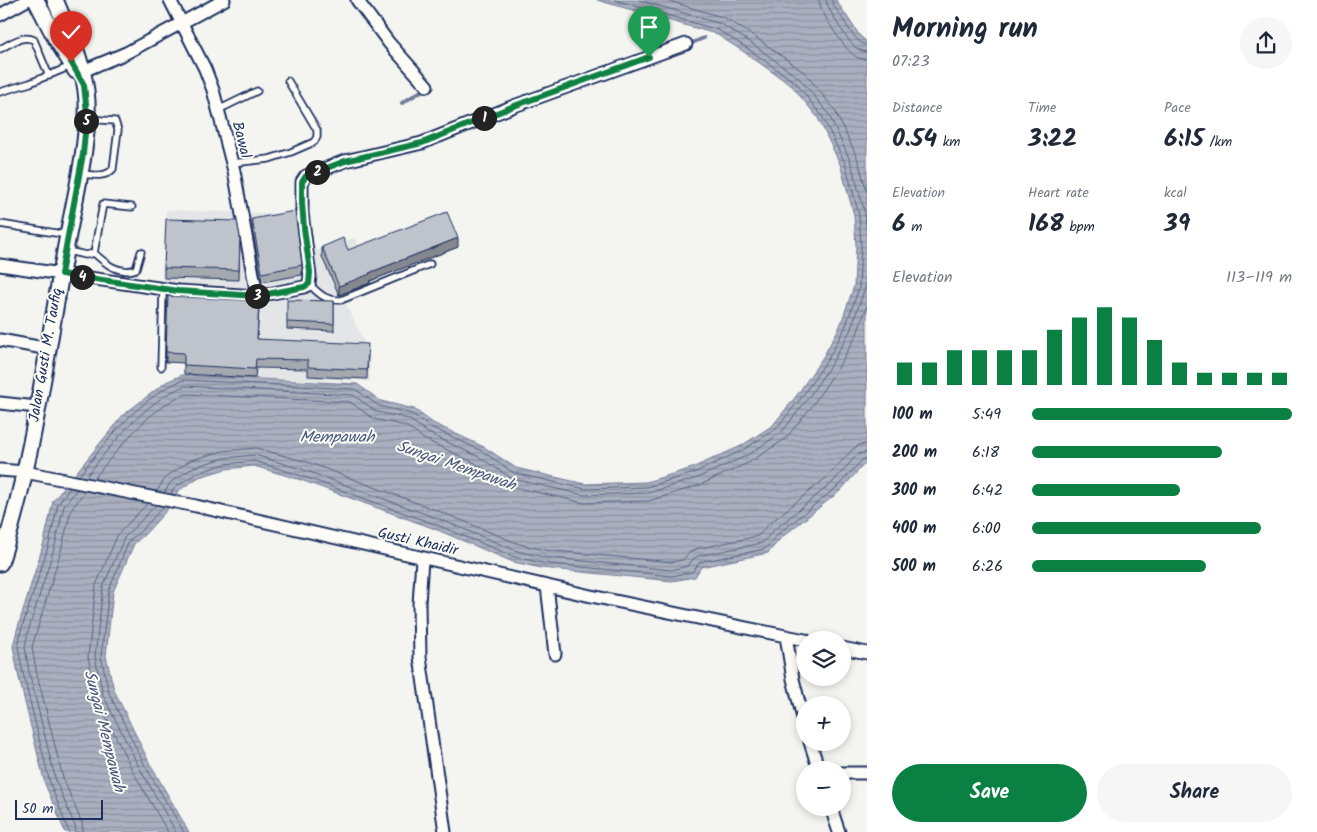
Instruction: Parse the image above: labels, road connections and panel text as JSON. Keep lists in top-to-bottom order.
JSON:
{
  "streets": {
    "main road": ["Jalan Gusti M. Taufiq"],
    "street": ["Bawal", "Gusti Khaidir"]
  },
  "crossings": [
    ["Jalan Gusti M. Taufiq", "Gusti Khaidir"]
  ],
  "water": ["Mempawah", "Sungai Mempawah"],
  "scale_bar": "50 m",
  "page": {
    "heading": ["Morning run", "07:23"],
    "stats": [
      ["Distance", "0.54 km"],
      ["Time", "3:22"],
      ["Pace", "6:15 /km"],
      ["Elevation", "6 m"],
      ["Heart rate", "168 bpm"],
      ["kcal", "39"]
    ],
    "pins": [
      "1",
      "5",
      "2",
      "4",
      "3"
    ],
    "chart": ["Elevation", "113–119 m"],
    "list": [
      {
        "name": "100 m",
        "note": "5:49"
      },
      {
        "name": "200 m",
        "note": "6:18"
      },
      {
        "name": "300 m",
        "note": "6:42"
      },
      {
        "name": "400 m",
        "note": "6:00"
      },
      {
        "name": "500 m",
        "note": "6:26"
      }
    ],
    "map_buttons": ["+", "−"],
    "buttons": ["Save", "Share"],
    "scale": "50 m"
  }
}
